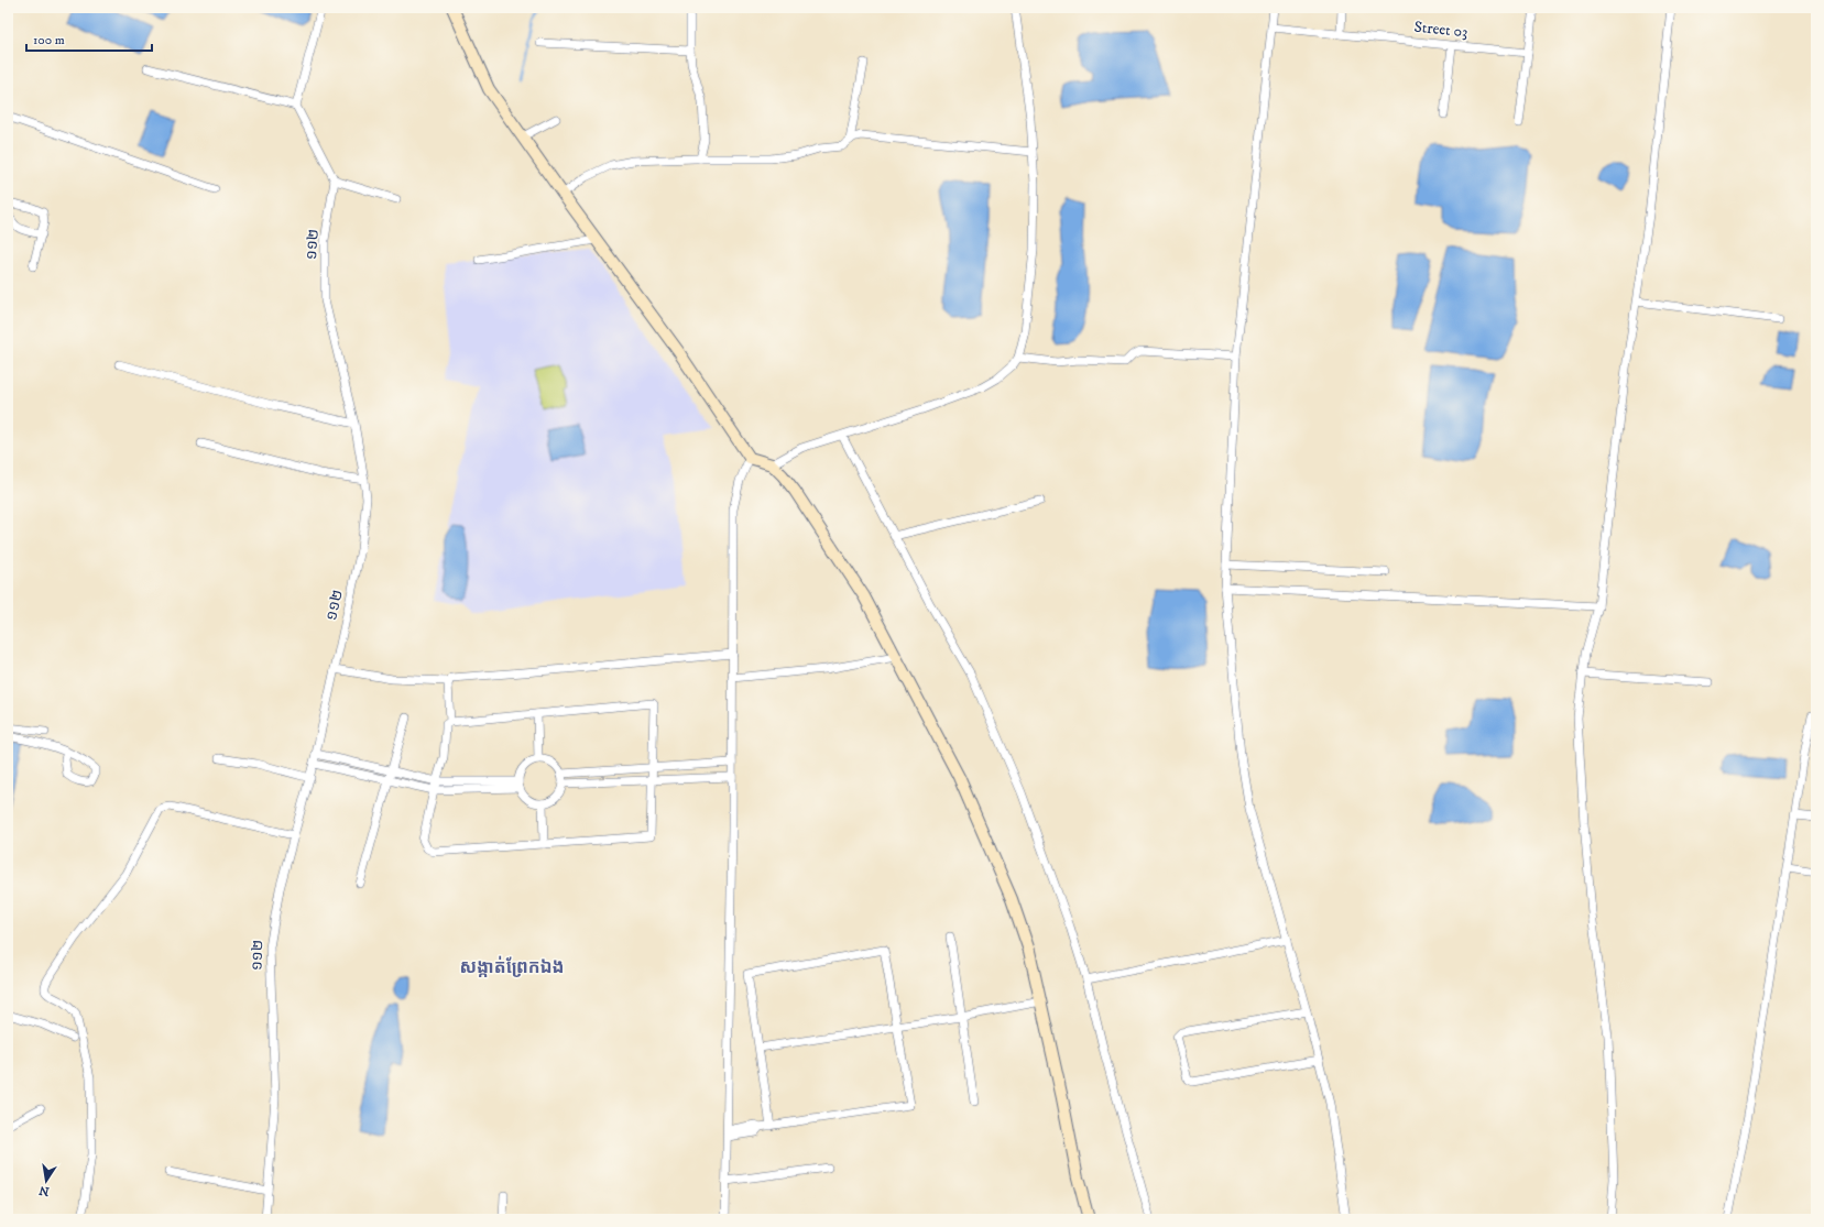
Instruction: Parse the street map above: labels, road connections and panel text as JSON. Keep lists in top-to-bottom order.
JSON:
{
  "streets": {
    "street": ["Street 03", "១១២"]
  },
  "districts": ["សង្កាត់ព្រែកឯង"],
  "scale_bar": "100 m",
  "north": "bottom"
}
